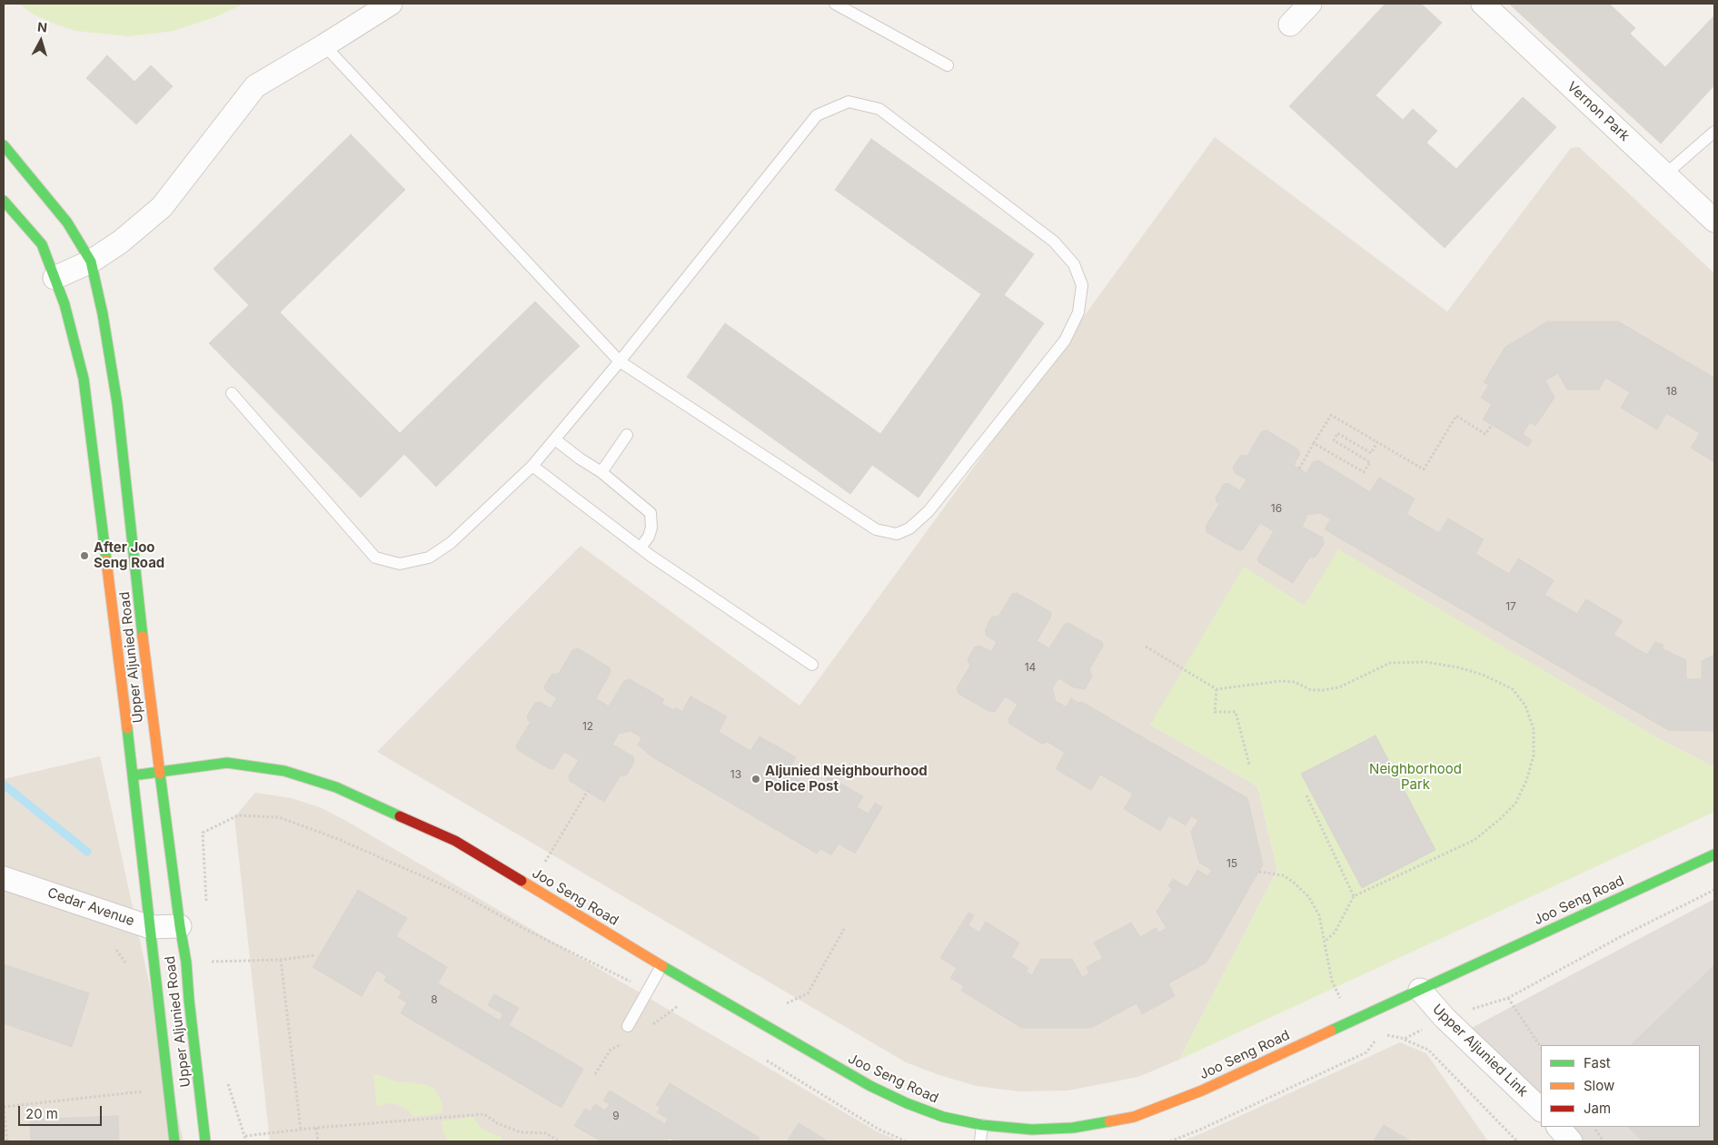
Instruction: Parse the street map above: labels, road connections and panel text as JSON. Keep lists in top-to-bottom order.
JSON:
{
  "streets": {
    "main road": ["Upper Aljunied Road", "Joo Seng Road"],
    "street": ["Vernon Park", "Cedar Avenue", "Upper Aljunied Link"]
  },
  "crossings": [
    ["Upper Aljunied Road", "Joo Seng Road"],
    ["Upper Aljunied Road", "Cedar Avenue"],
    ["Joo Seng Road", "Upper Aljunied Link"]
  ],
  "parks": ["Neighborhood Park"],
  "places": ["After Joo Seng Road", "Aljunied Neighbourhood Police Post"],
  "house_numbers": [
    "18",
    "16",
    "17",
    "14",
    "12",
    "13",
    "15",
    "8",
    "9"
  ],
  "legend": ["Fast", "Slow", "Jam"],
  "scale_bar": "20 m",
  "north": "top"
}
